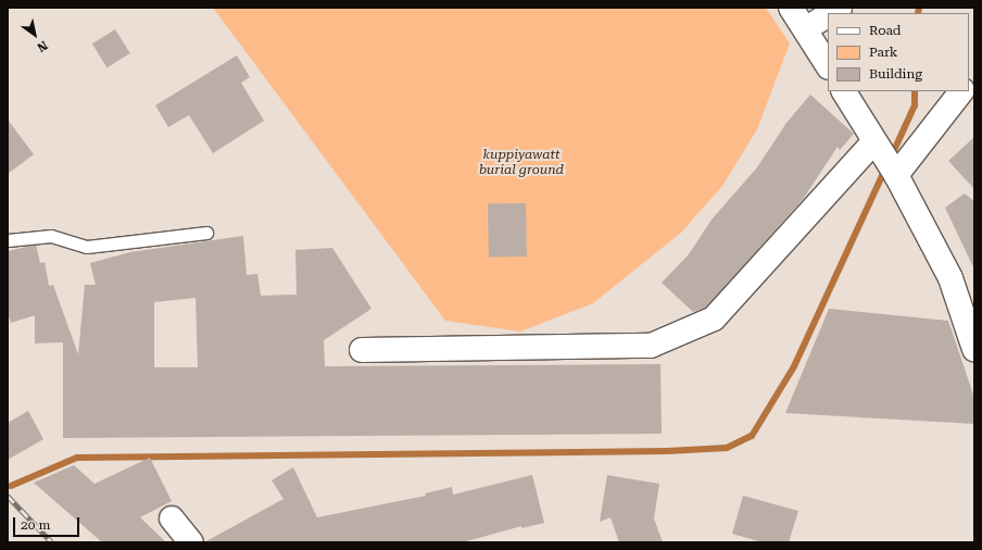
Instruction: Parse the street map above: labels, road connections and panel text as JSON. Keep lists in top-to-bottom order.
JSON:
{
  "parks": ["kuppiyawatt burial ground"],
  "legend": ["Road", "Park", "Building"],
  "scale_bar": "20 m",
  "north": "bottom right"
}
